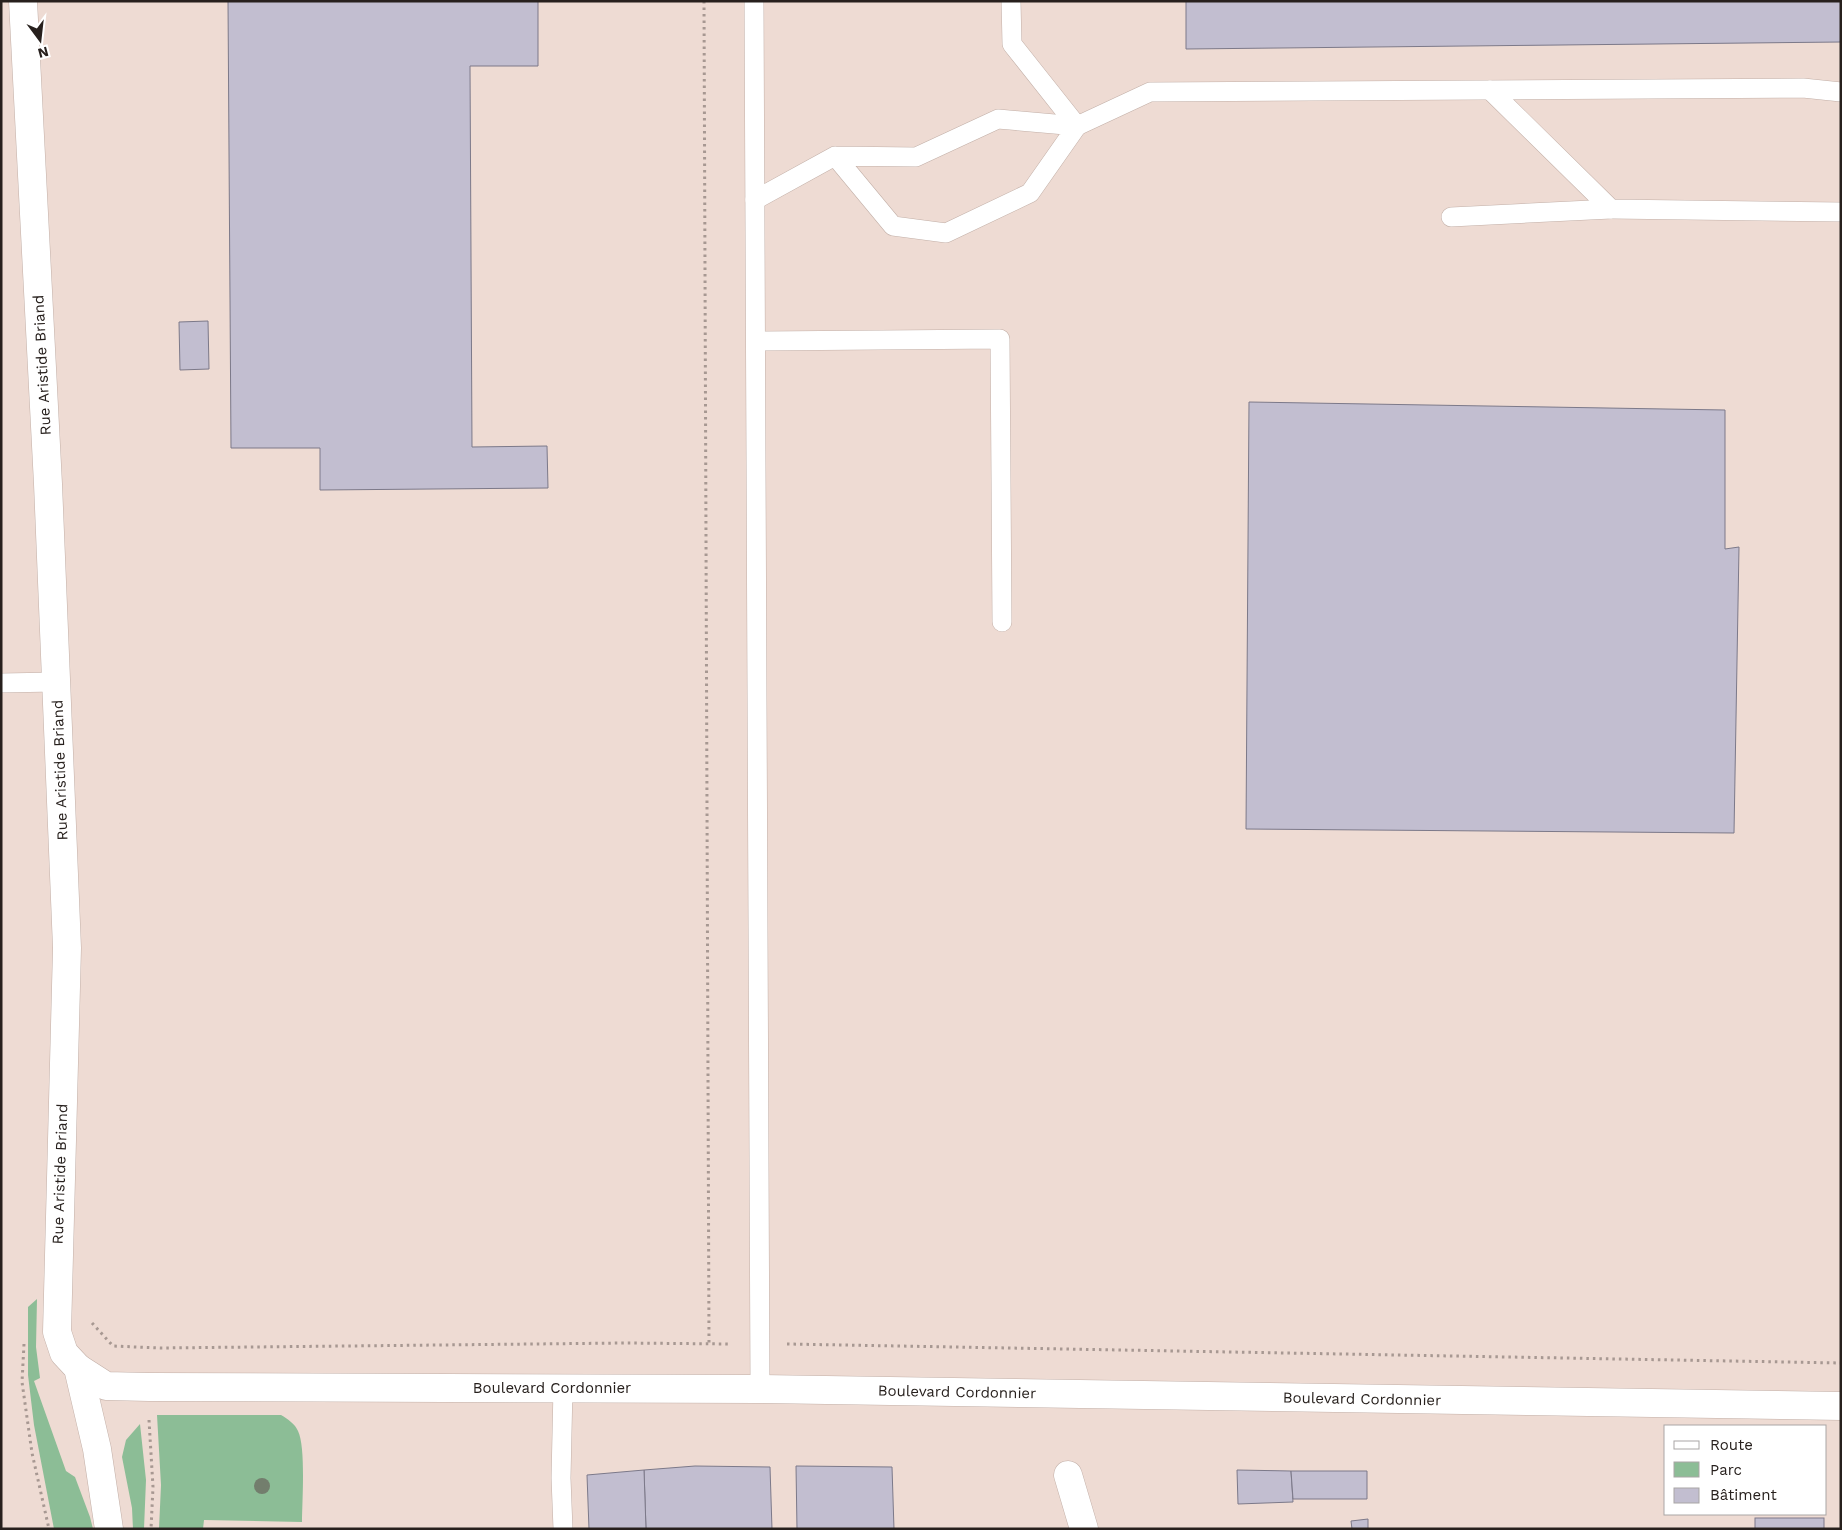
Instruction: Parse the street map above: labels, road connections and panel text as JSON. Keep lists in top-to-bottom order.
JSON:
{
  "streets": {
    "street": ["Rue Aristide Briand", "Boulevard Cordonnier"]
  },
  "crossings": [
    ["Rue Aristide Briand", "Boulevard Cordonnier"]
  ],
  "legend": ["Route", "Parc", "Bâtiment"],
  "north": "bottom"
}
